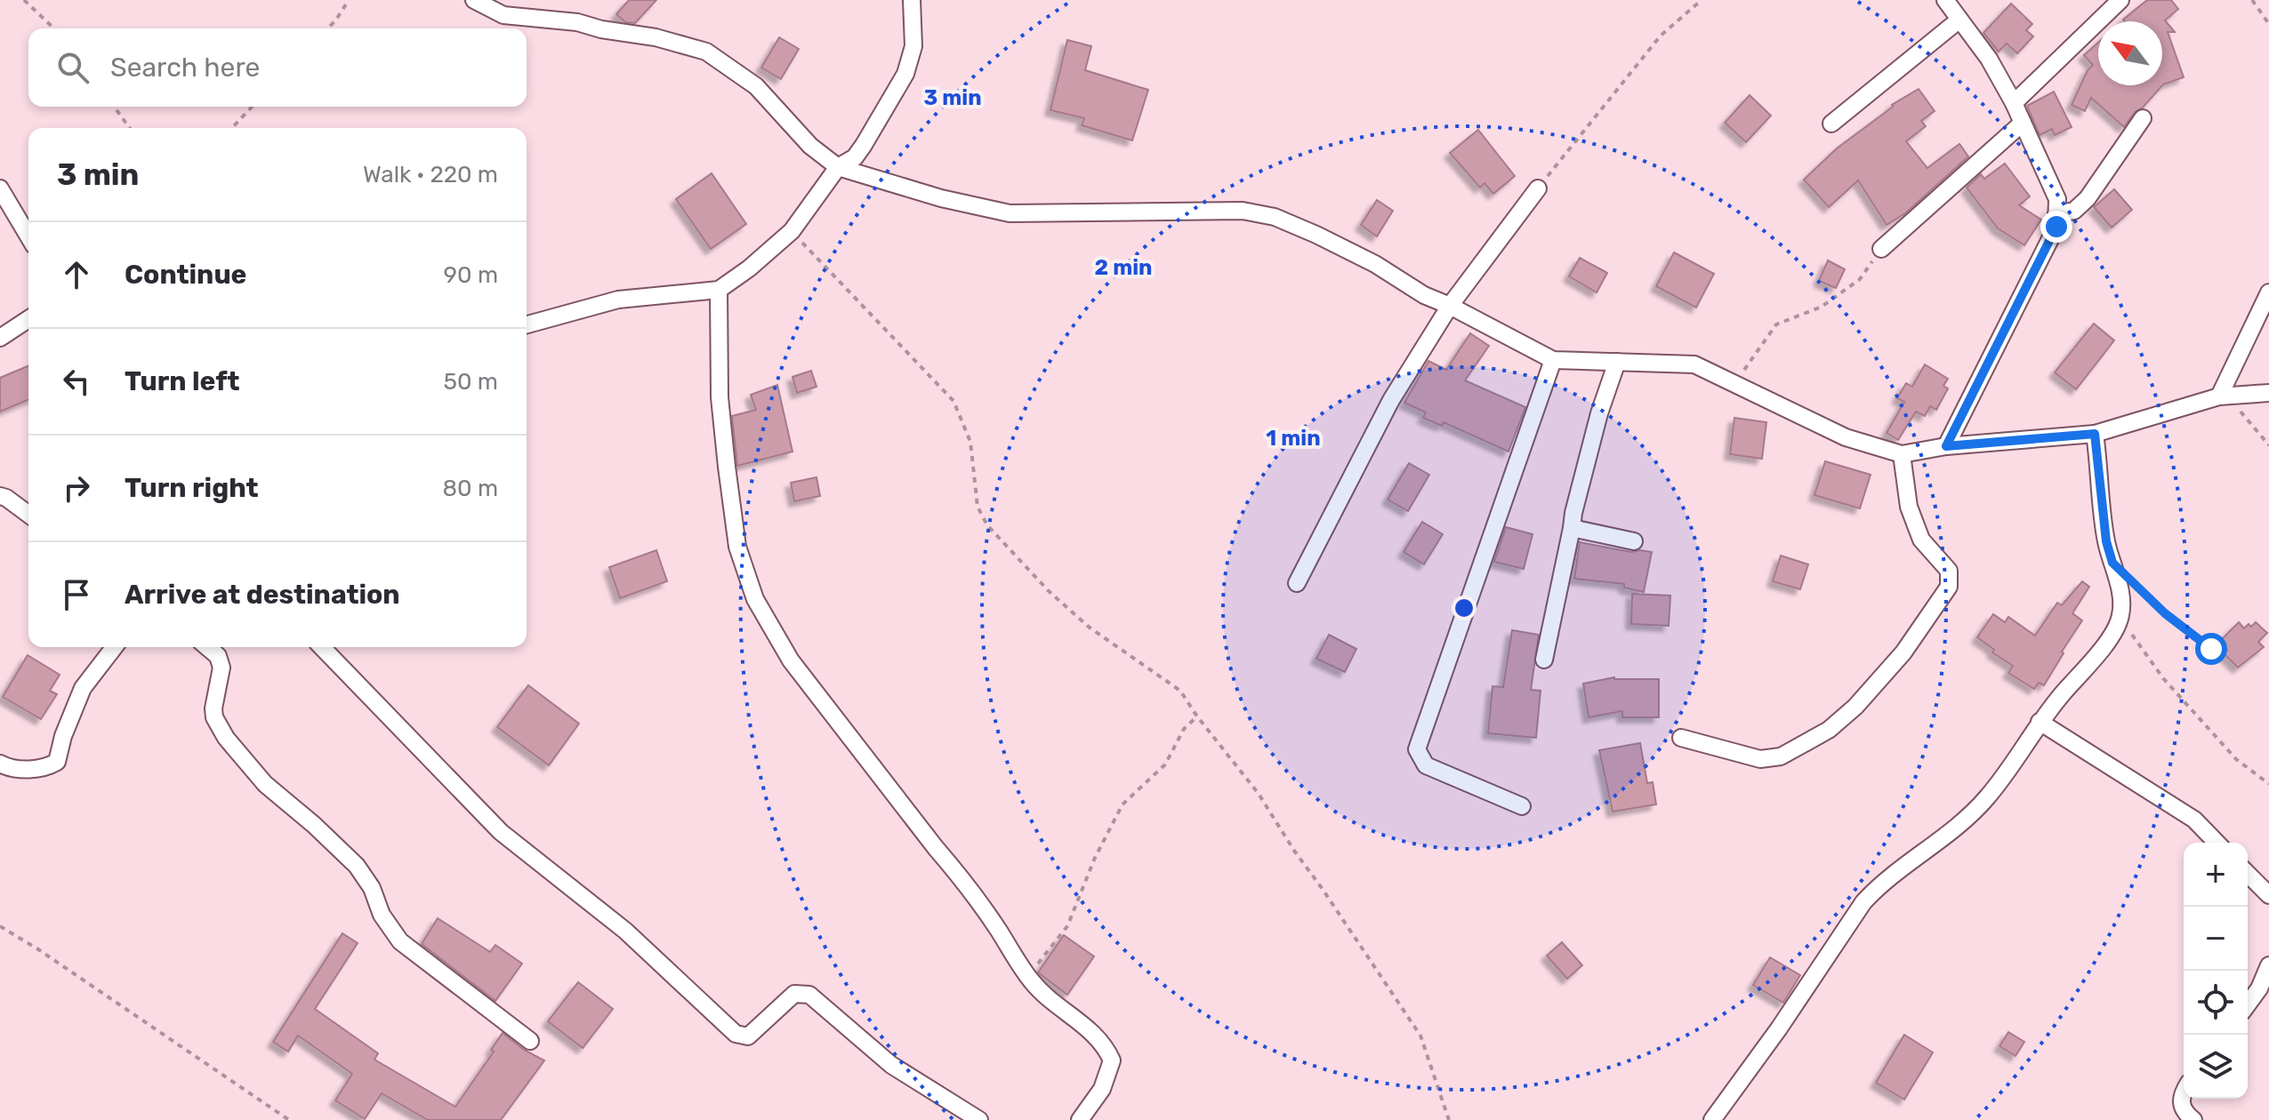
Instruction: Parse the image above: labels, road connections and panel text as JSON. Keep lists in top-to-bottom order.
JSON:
{
  "north": "top left",
  "page": {
    "search": "Search here",
    "heading": ["3 min", "Walk · 220 m"],
    "list": [
      ["Continue", "90 m"],
      ["Turn left", "50 m"],
      ["Turn right", "80 m"],
      "Arrive at destination"
    ],
    "map_buttons": ["+", "−"]
  },
  "rings": ["3 min", "2 min", "1 min"]
}
